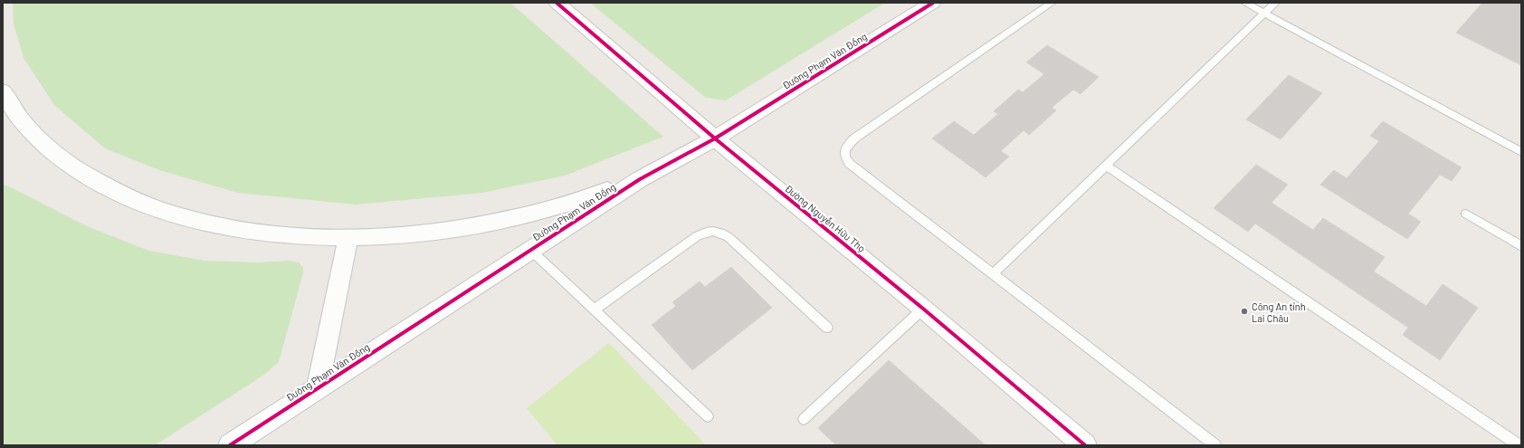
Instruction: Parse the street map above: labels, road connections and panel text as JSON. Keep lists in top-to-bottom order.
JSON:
{
  "streets": {
    "street": ["Đường Phạm Văn Đồng", "Đường Nguyễn Hữu Thọ"]
  },
  "crossings": [
    ["Đường Phạm Văn Đồng", "Đường Nguyễn Hữu Thọ"]
  ],
  "places": ["Công An tỉnh Lai Châu"]
}
